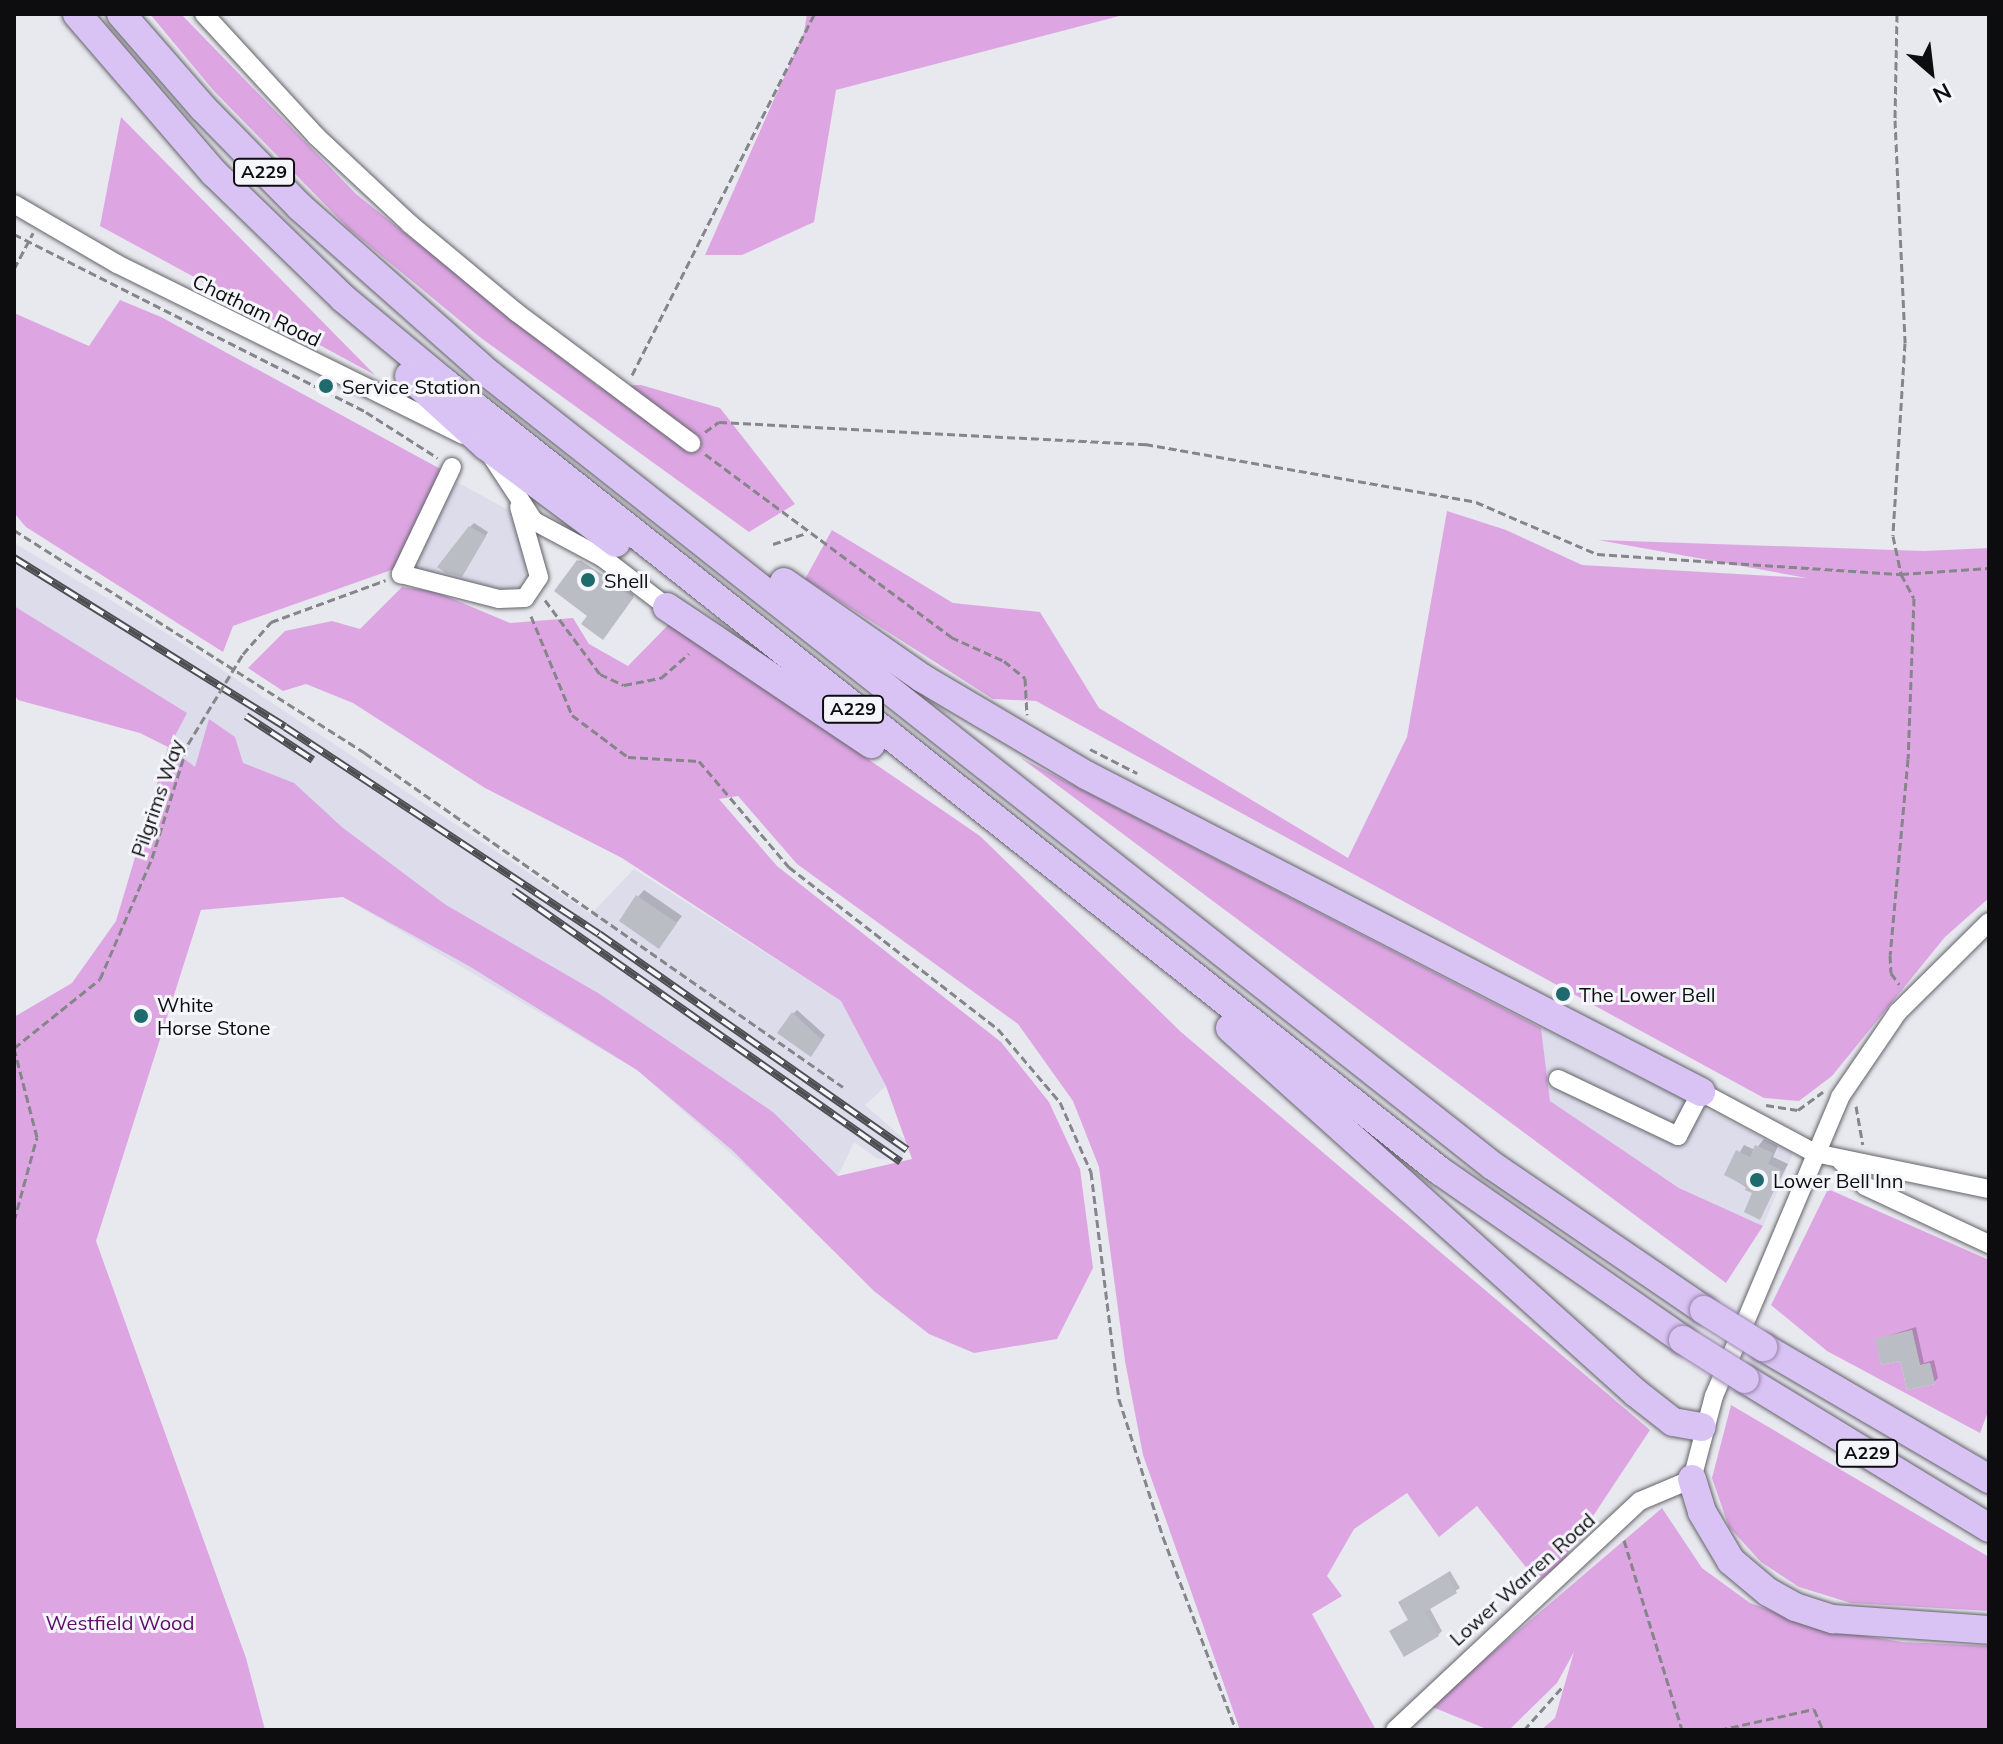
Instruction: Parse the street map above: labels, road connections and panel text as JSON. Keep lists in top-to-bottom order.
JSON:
{
  "streets": {
    "highway": ["A229"],
    "street": ["Chatham Road", "Lower Warren Road"],
    "path": ["Pilgrims Way"]
  },
  "parks": ["Westfield Wood"],
  "places": [
    "Service Station",
    "Shell",
    "The Lower Bell",
    "White Horse Stone",
    "Lower Bell Inn"
  ],
  "north": "bottom right"
}
